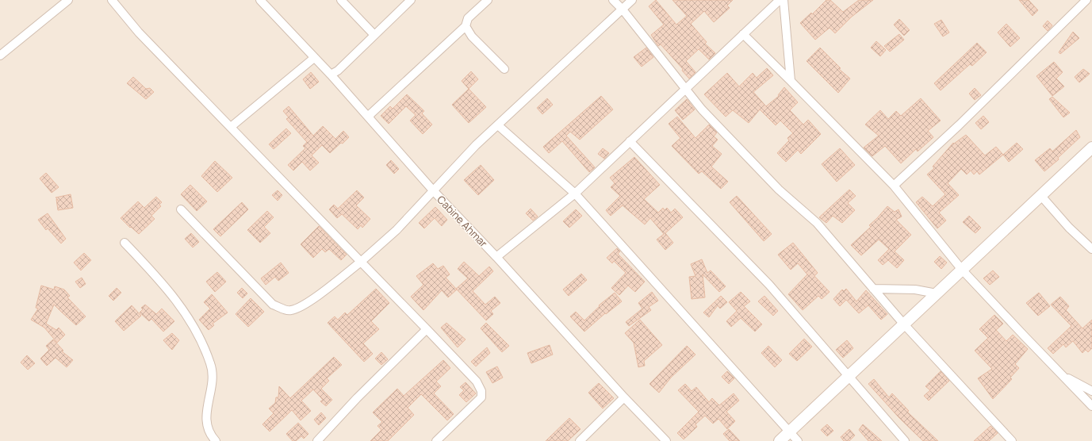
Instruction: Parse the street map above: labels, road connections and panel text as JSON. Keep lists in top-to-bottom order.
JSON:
{
  "streets": {
    "street": ["Cabine Ahmar"]
  }
}
